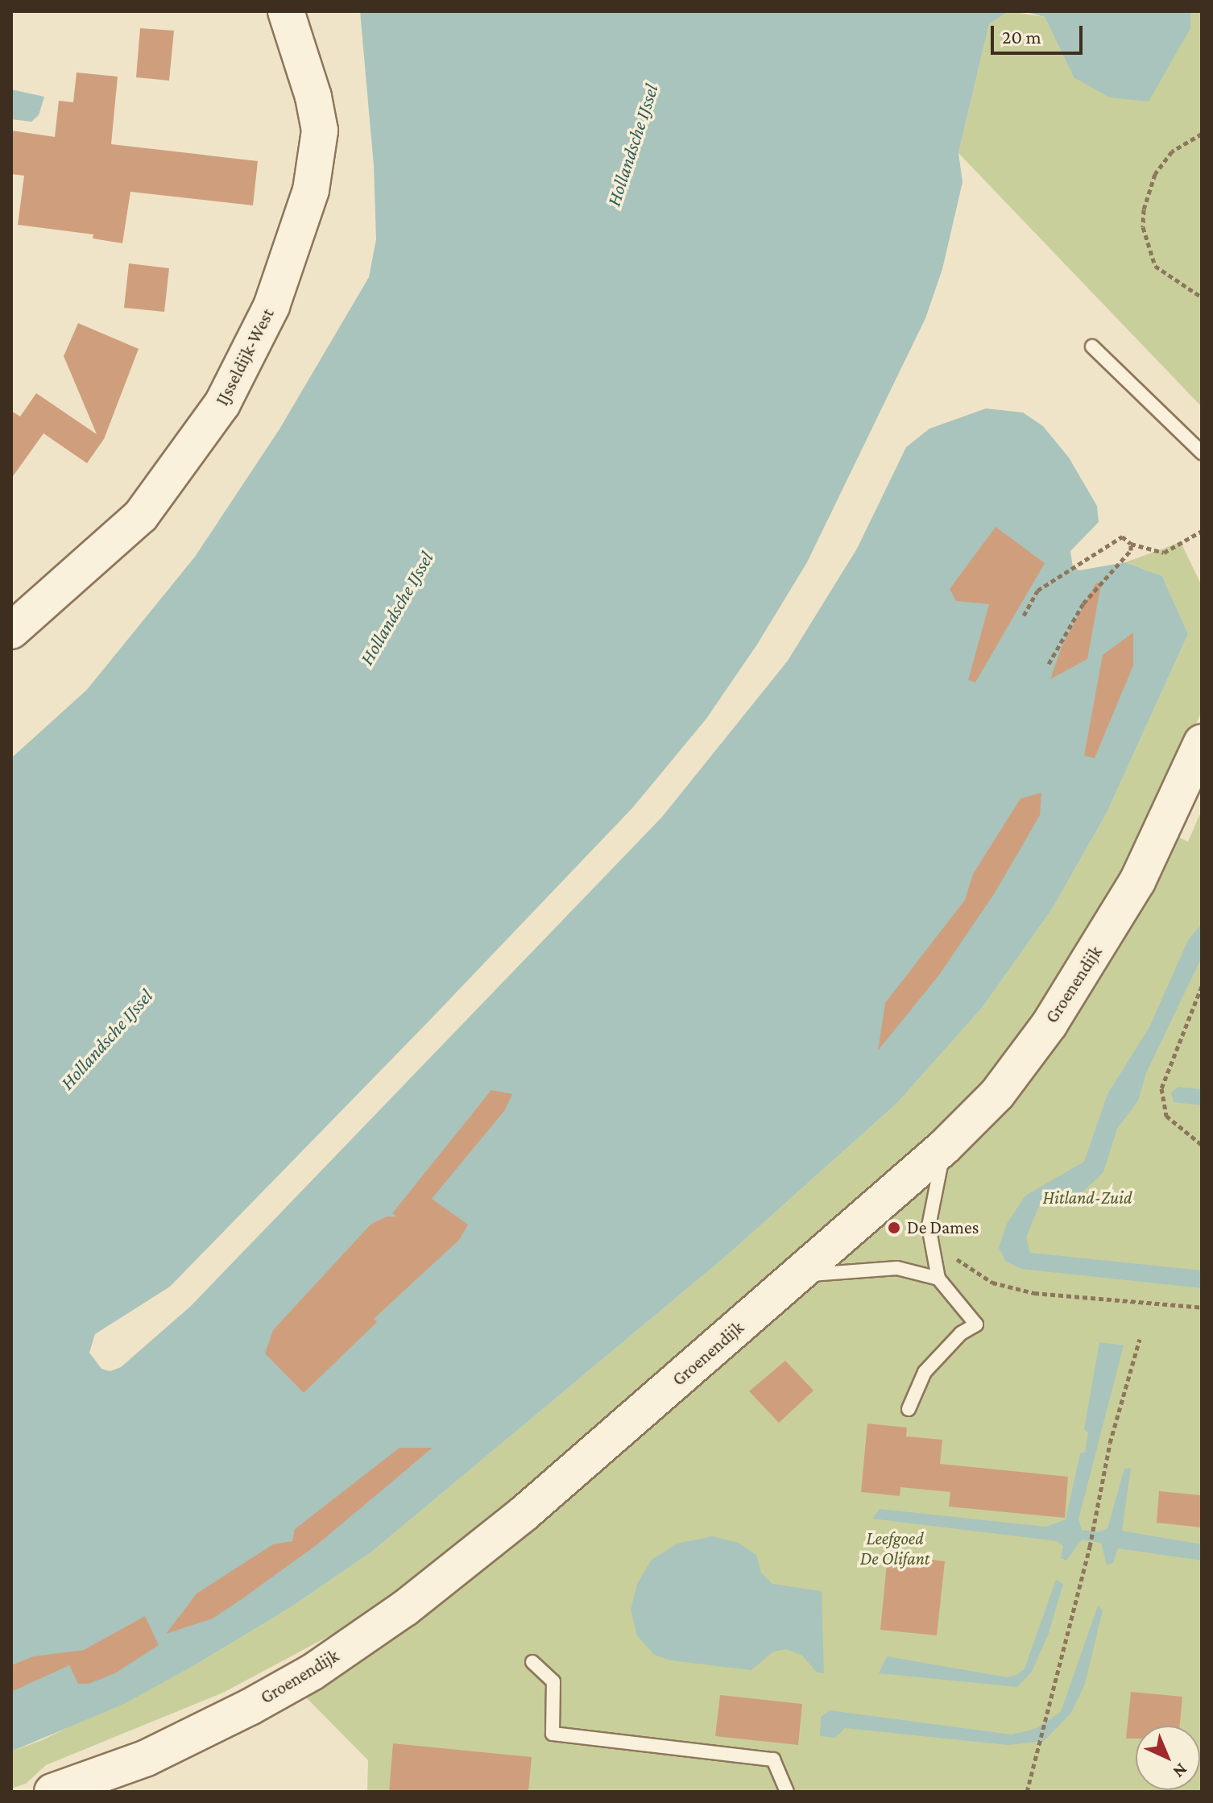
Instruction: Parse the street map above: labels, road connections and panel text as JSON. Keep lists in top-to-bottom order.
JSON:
{
  "streets": {
    "street": ["IJsseldijk-West", "Groenendijk"]
  },
  "water": ["Hollandsche IJssel"],
  "parks": ["Hitland-Zuid", "Leefgoed De Olifant"],
  "places": ["De Dames"],
  "scale_bar": "20 m",
  "north": "bottom right"
}
